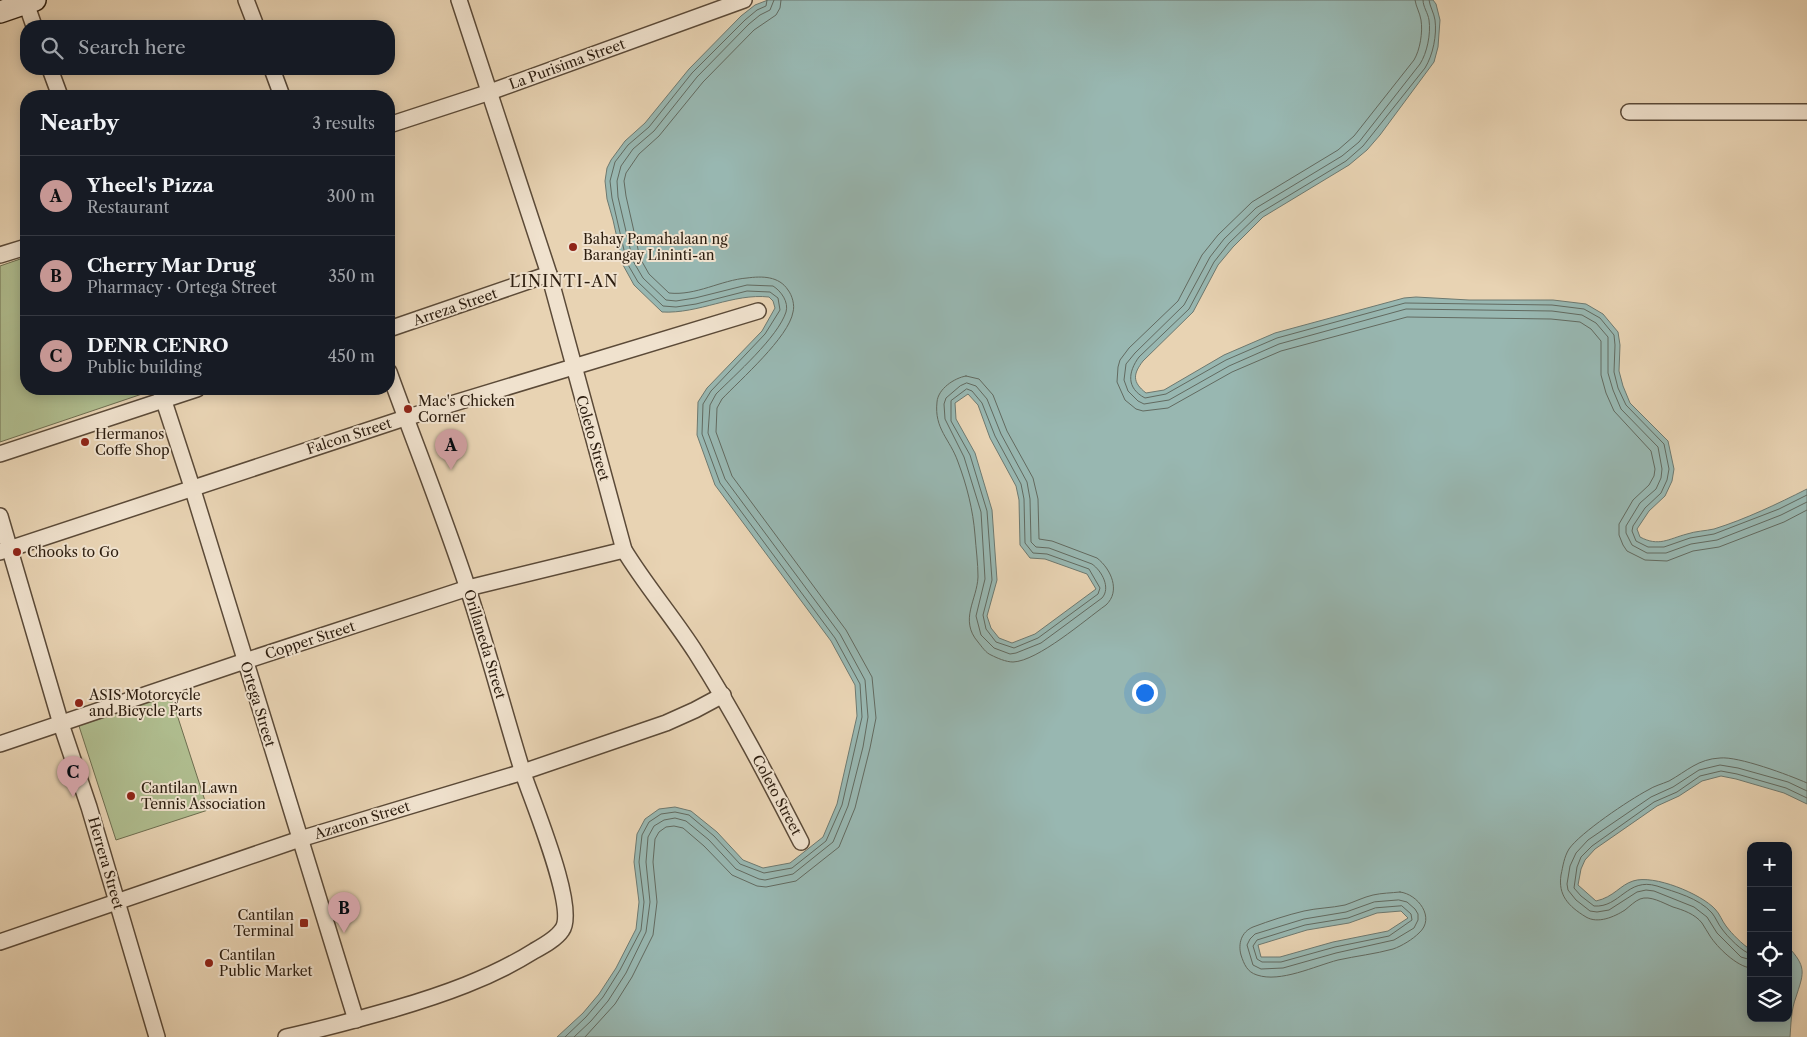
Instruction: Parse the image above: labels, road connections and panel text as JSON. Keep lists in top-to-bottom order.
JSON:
{
  "streets": {
    "street": [
      "La Purisima Street",
      "Arreza Street",
      "Falcon Street",
      "Coleto Street",
      "Copper Street",
      "Orillaneda Street",
      "Ortega Street",
      "Azarcon Street",
      "Herrera Street"
    ]
  },
  "crossings": [
    ["La Purisima Street", "Coleto Street"],
    ["Arreza Street", "Coleto Street"],
    ["Falcon Street", "Coleto Street"],
    ["Falcon Street", "Orillaneda Street"],
    ["Falcon Street", "Ortega Street"],
    ["Falcon Street", "Herrera Street"],
    ["Coleto Street", "Copper Street"],
    ["Coleto Street", "Azarcon Street"],
    ["Copper Street", "Orillaneda Street"],
    ["Copper Street", "Ortega Street"],
    ["Copper Street", "Herrera Street"],
    ["Orillaneda Street", "Ortega Street"],
    ["Orillaneda Street", "Azarcon Street"],
    ["Ortega Street", "Azarcon Street"],
    ["Azarcon Street", "Herrera Street"]
  ],
  "districts": ["LININTI-AN"],
  "places": {
    "other": [
      "Bahay Pamahalaan ng Barangay Lininti-an",
      "Mac's Chicken Corner",
      "Hermanos Coffe Shop",
      "Chooks to Go",
      "ASIS Motorcycle and Bicycle Parts",
      "Cantilan Lawn Tennis Association",
      "Cantilan Public Market"
    ],
    "transit": ["Cantilan Terminal"]
  },
  "page": {
    "search": "Search here",
    "heading": ["Nearby", "3 results"],
    "list": [
      {
        "mark": "A",
        "name": "Yheel's Pizza",
        "note": "Restaurant",
        "value": "300 m"
      },
      {
        "mark": "B",
        "name": "Cherry Mar Drug",
        "note": "Pharmacy · Ortega Street",
        "value": "350 m"
      },
      {
        "mark": "C",
        "name": "DENR CENRO",
        "note": "Public building",
        "value": "450 m"
      }
    ],
    "pins": ["A", "C", "B"],
    "map_buttons": ["+", "−"]
  }
}
